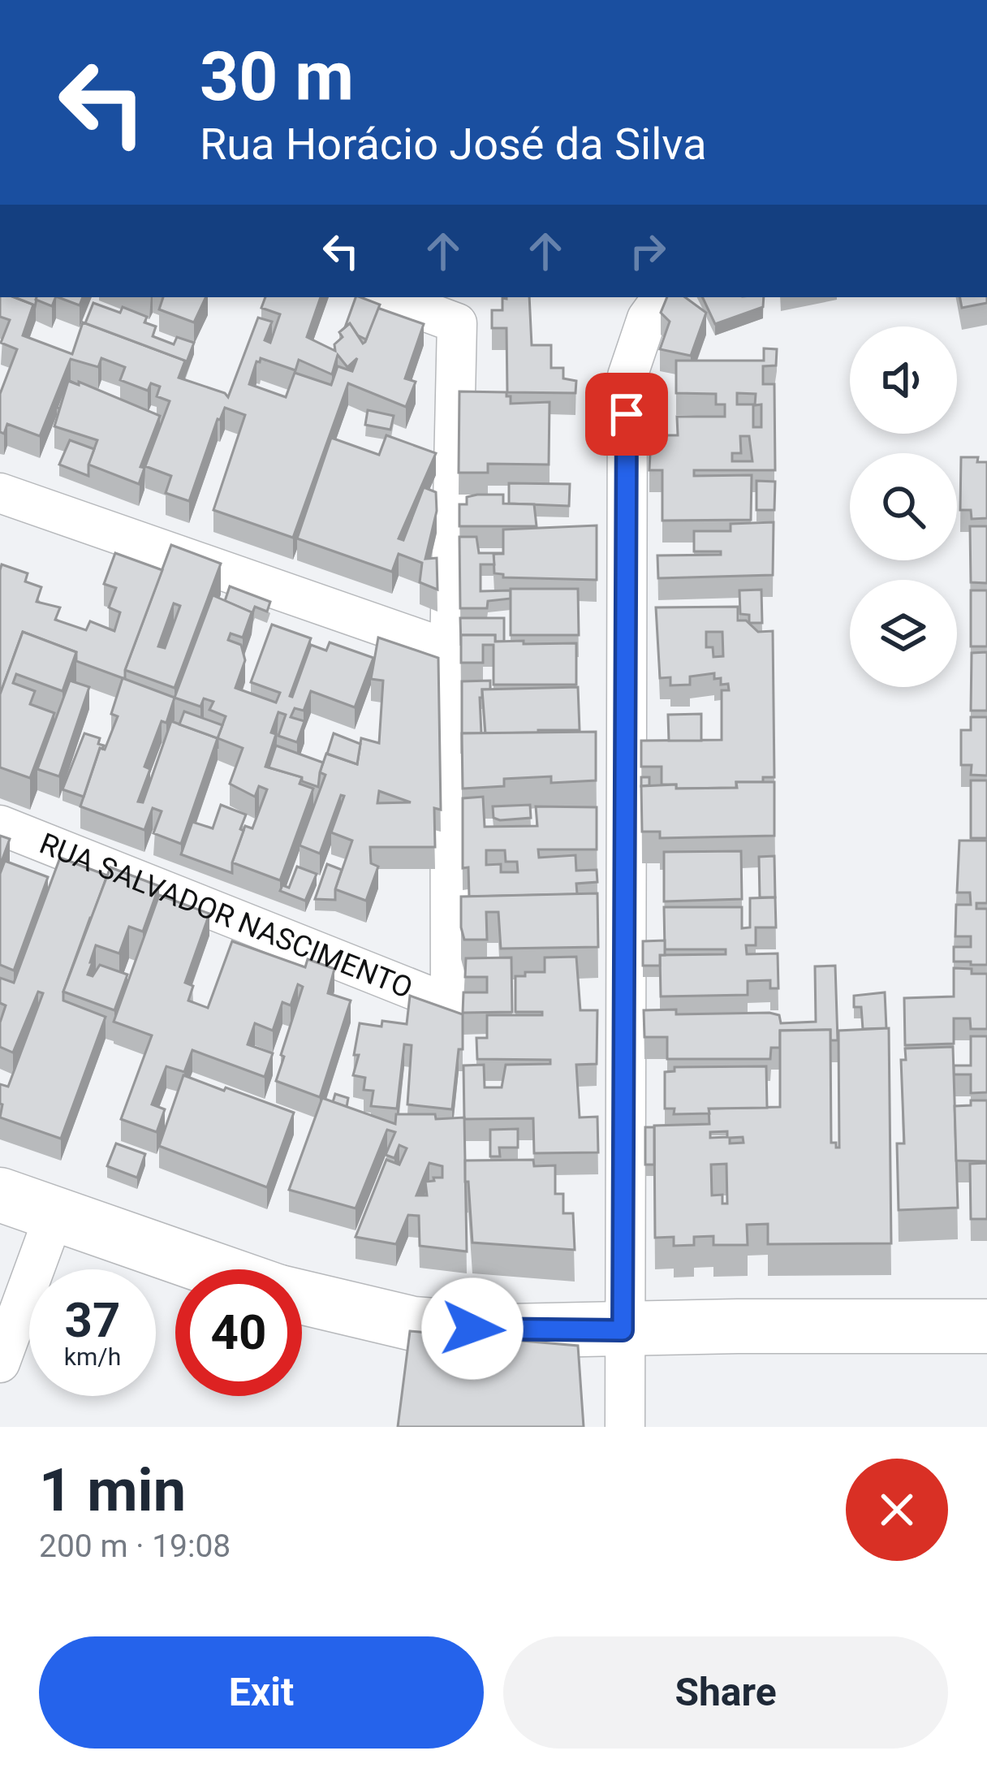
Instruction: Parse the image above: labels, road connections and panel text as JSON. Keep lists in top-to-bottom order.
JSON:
{
  "streets": {
    "street": ["RUA SALVADOR NASCIMENTO"]
  },
  "page": {
    "turn": ["30 m", "Rua Horácio José da Silva"],
    "speed": "37 km/h",
    "limit": "40",
    "heading": ["1 min", "200 m · 19:08"],
    "buttons": ["Exit", "Share"]
  }
}
